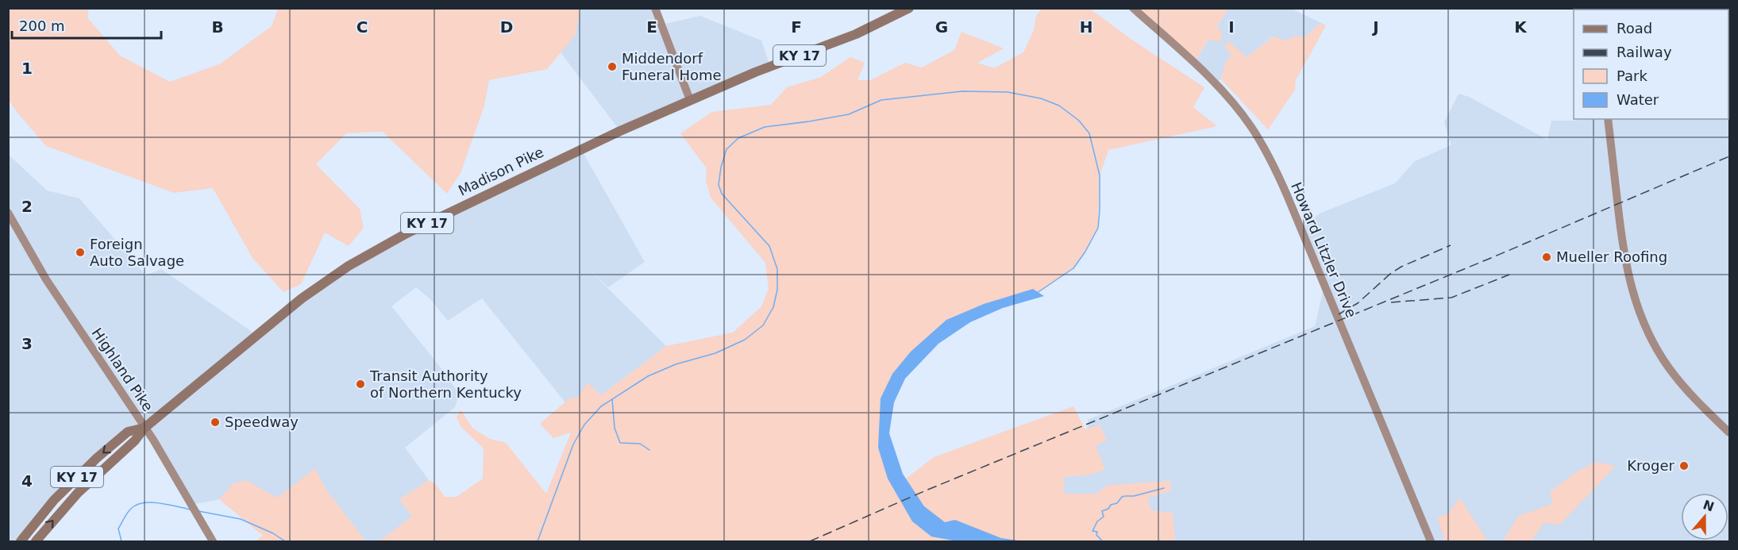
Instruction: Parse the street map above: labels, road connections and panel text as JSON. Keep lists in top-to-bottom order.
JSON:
{
  "streets": {
    "main road": [
      "KY 17",
      "Madison Pike",
      "Howard Litzler Drive",
      "Highland Pike"
    ]
  },
  "crossings": [
    ["Madison Pike", "Highland Pike"]
  ],
  "places": [
    "Middendorf Funeral Home",
    "Foreign Auto Salvage",
    "Mueller Roofing",
    "Transit Authority of Northern Kentucky",
    "Speedway",
    "Kroger"
  ],
  "legend": [
    "Road",
    "Railway",
    "Park",
    "Water"
  ],
  "scale_bar": "200 m",
  "north": "top",
  "grid": {
    "columns": [
      "B",
      "C",
      "D",
      "E",
      "F",
      "G",
      "H",
      "I",
      "J",
      "K"
    ],
    "rows": [
      "1",
      "2",
      "3",
      "4"
    ]
  }
}
